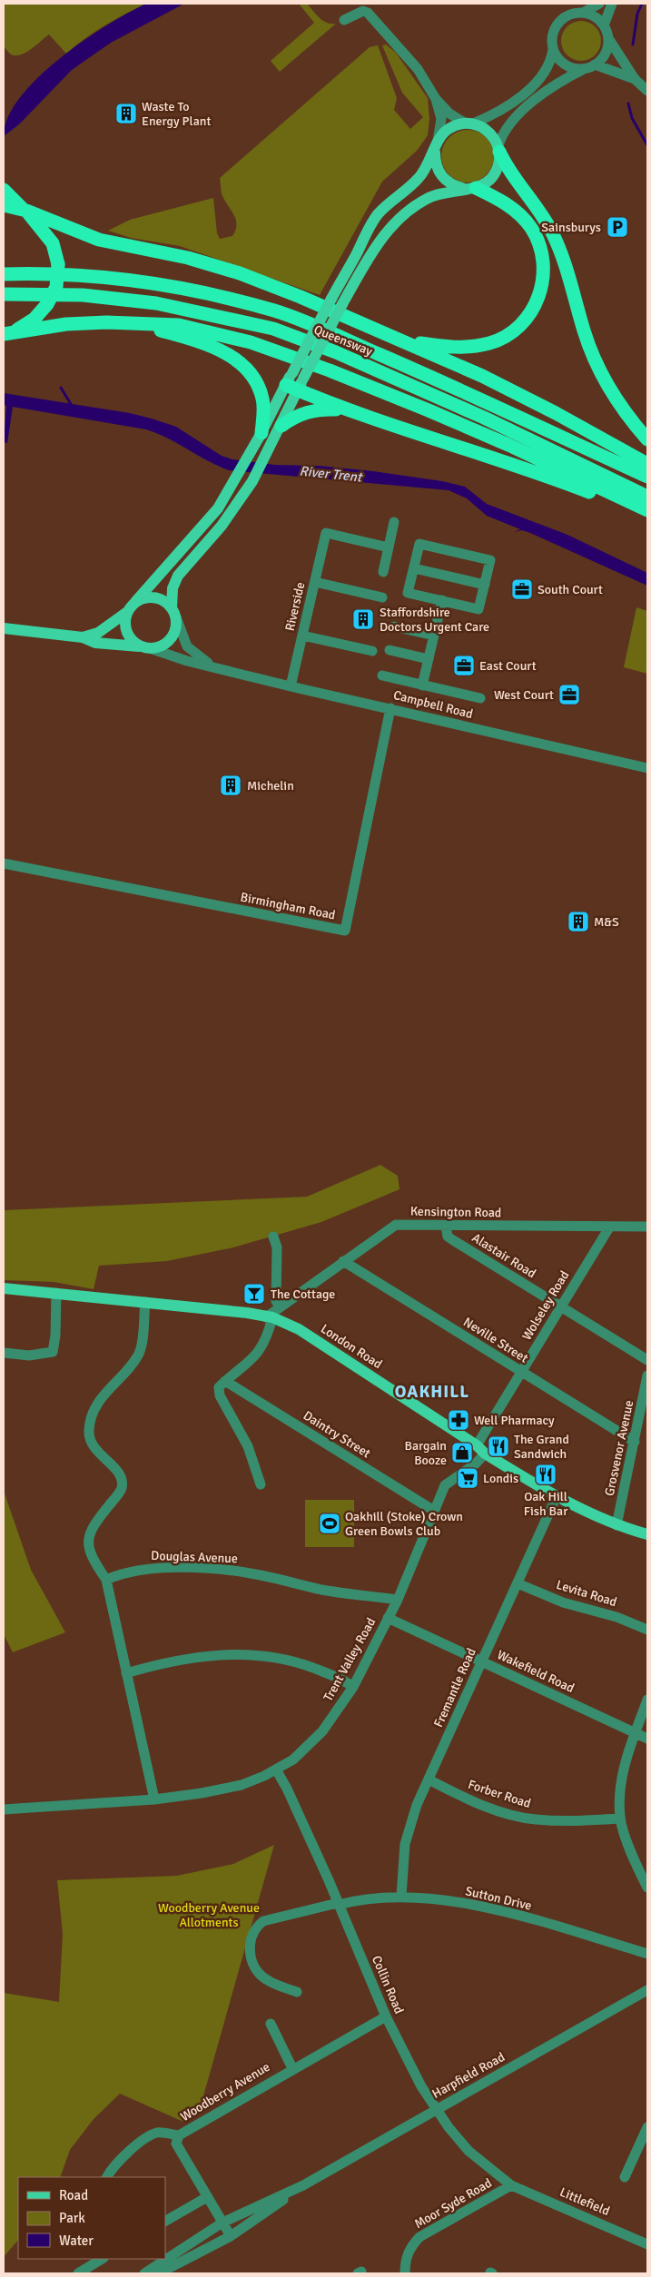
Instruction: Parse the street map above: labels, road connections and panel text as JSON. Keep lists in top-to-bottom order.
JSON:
{
  "streets": {
    "highway": ["Queensway"],
    "main road": ["London Road"],
    "street": [
      "Riverside",
      "Campbell Road",
      "Birmingham Road",
      "Kensington Road",
      "Alastair Road",
      "Wolseley Road",
      "Neville Street",
      "Daintry Street",
      "Grosvenor Avenue",
      "Douglas Avenue",
      "Levita Road",
      "Trent Valley Road",
      "Wakefield Road",
      "Fremantle Road",
      "Forber Road",
      "Sutton Drive",
      "Collin Road",
      "Harpfield Road",
      "Woodberry Avenue",
      "Littlefield",
      "Moor Syde Road"
    ]
  },
  "crossings": [
    ["Riverside", "Campbell Road"],
    ["Campbell Road", "Birmingham Road"],
    ["Kensington Road", "Alastair Road"],
    ["Kensington Road", "Wolseley Road"],
    ["Kensington Road", "Neville Street"],
    ["Kensington Road", "London Road"],
    ["Alastair Road", "Wolseley Road"],
    ["Wolseley Road", "Neville Street"],
    ["Wolseley Road", "London Road"],
    ["Wolseley Road", "Trent Valley Road"],
    ["Neville Street", "Grosvenor Avenue"],
    ["London Road", "Grosvenor Avenue"],
    ["London Road", "Trent Valley Road"],
    ["London Road", "Fremantle Road"],
    ["Daintry Street", "Trent Valley Road"],
    ["Douglas Avenue", "Trent Valley Road"],
    ["Levita Road", "Fremantle Road"],
    ["Trent Valley Road", "Wakefield Road"],
    ["Trent Valley Road", "Collin Road"],
    ["Wakefield Road", "Fremantle Road"],
    ["Fremantle Road", "Forber Road"],
    ["Fremantle Road", "Sutton Drive"],
    ["Sutton Drive", "Collin Road"],
    ["Collin Road", "Harpfield Road"],
    ["Collin Road", "Woodberry Avenue"],
    ["Collin Road", "Littlefield"],
    ["Collin Road", "Moor Syde Road"],
    ["Harpfield Road", "Woodberry Avenue"],
    ["Littlefield", "Moor Syde Road"]
  ],
  "districts": ["OAKHILL"],
  "water": ["River Trent"],
  "parks": ["Woodberry Avenue Allotments"],
  "places": {
    "building": [
      "Waste To Energy Plant",
      "Staffordshire Doctors Urgent Care",
      "Michelin",
      "M&S"
    ],
    "parking": ["Sainsburys"],
    "office": ["South Court", "East Court", "West Court"],
    "bar": ["The Cottage"],
    "pharmacy": ["Well Pharmacy"],
    "restaurant": ["The Grand Sandwich", "Oak Hill Fish Bar"],
    "shop": ["Bargain Booze"],
    "supermarket": ["Londis"],
    "sports": ["Oakhill (Stoke) Crown Green Bowls Club"]
  },
  "legend": ["Road", "Park", "Water"]
}
